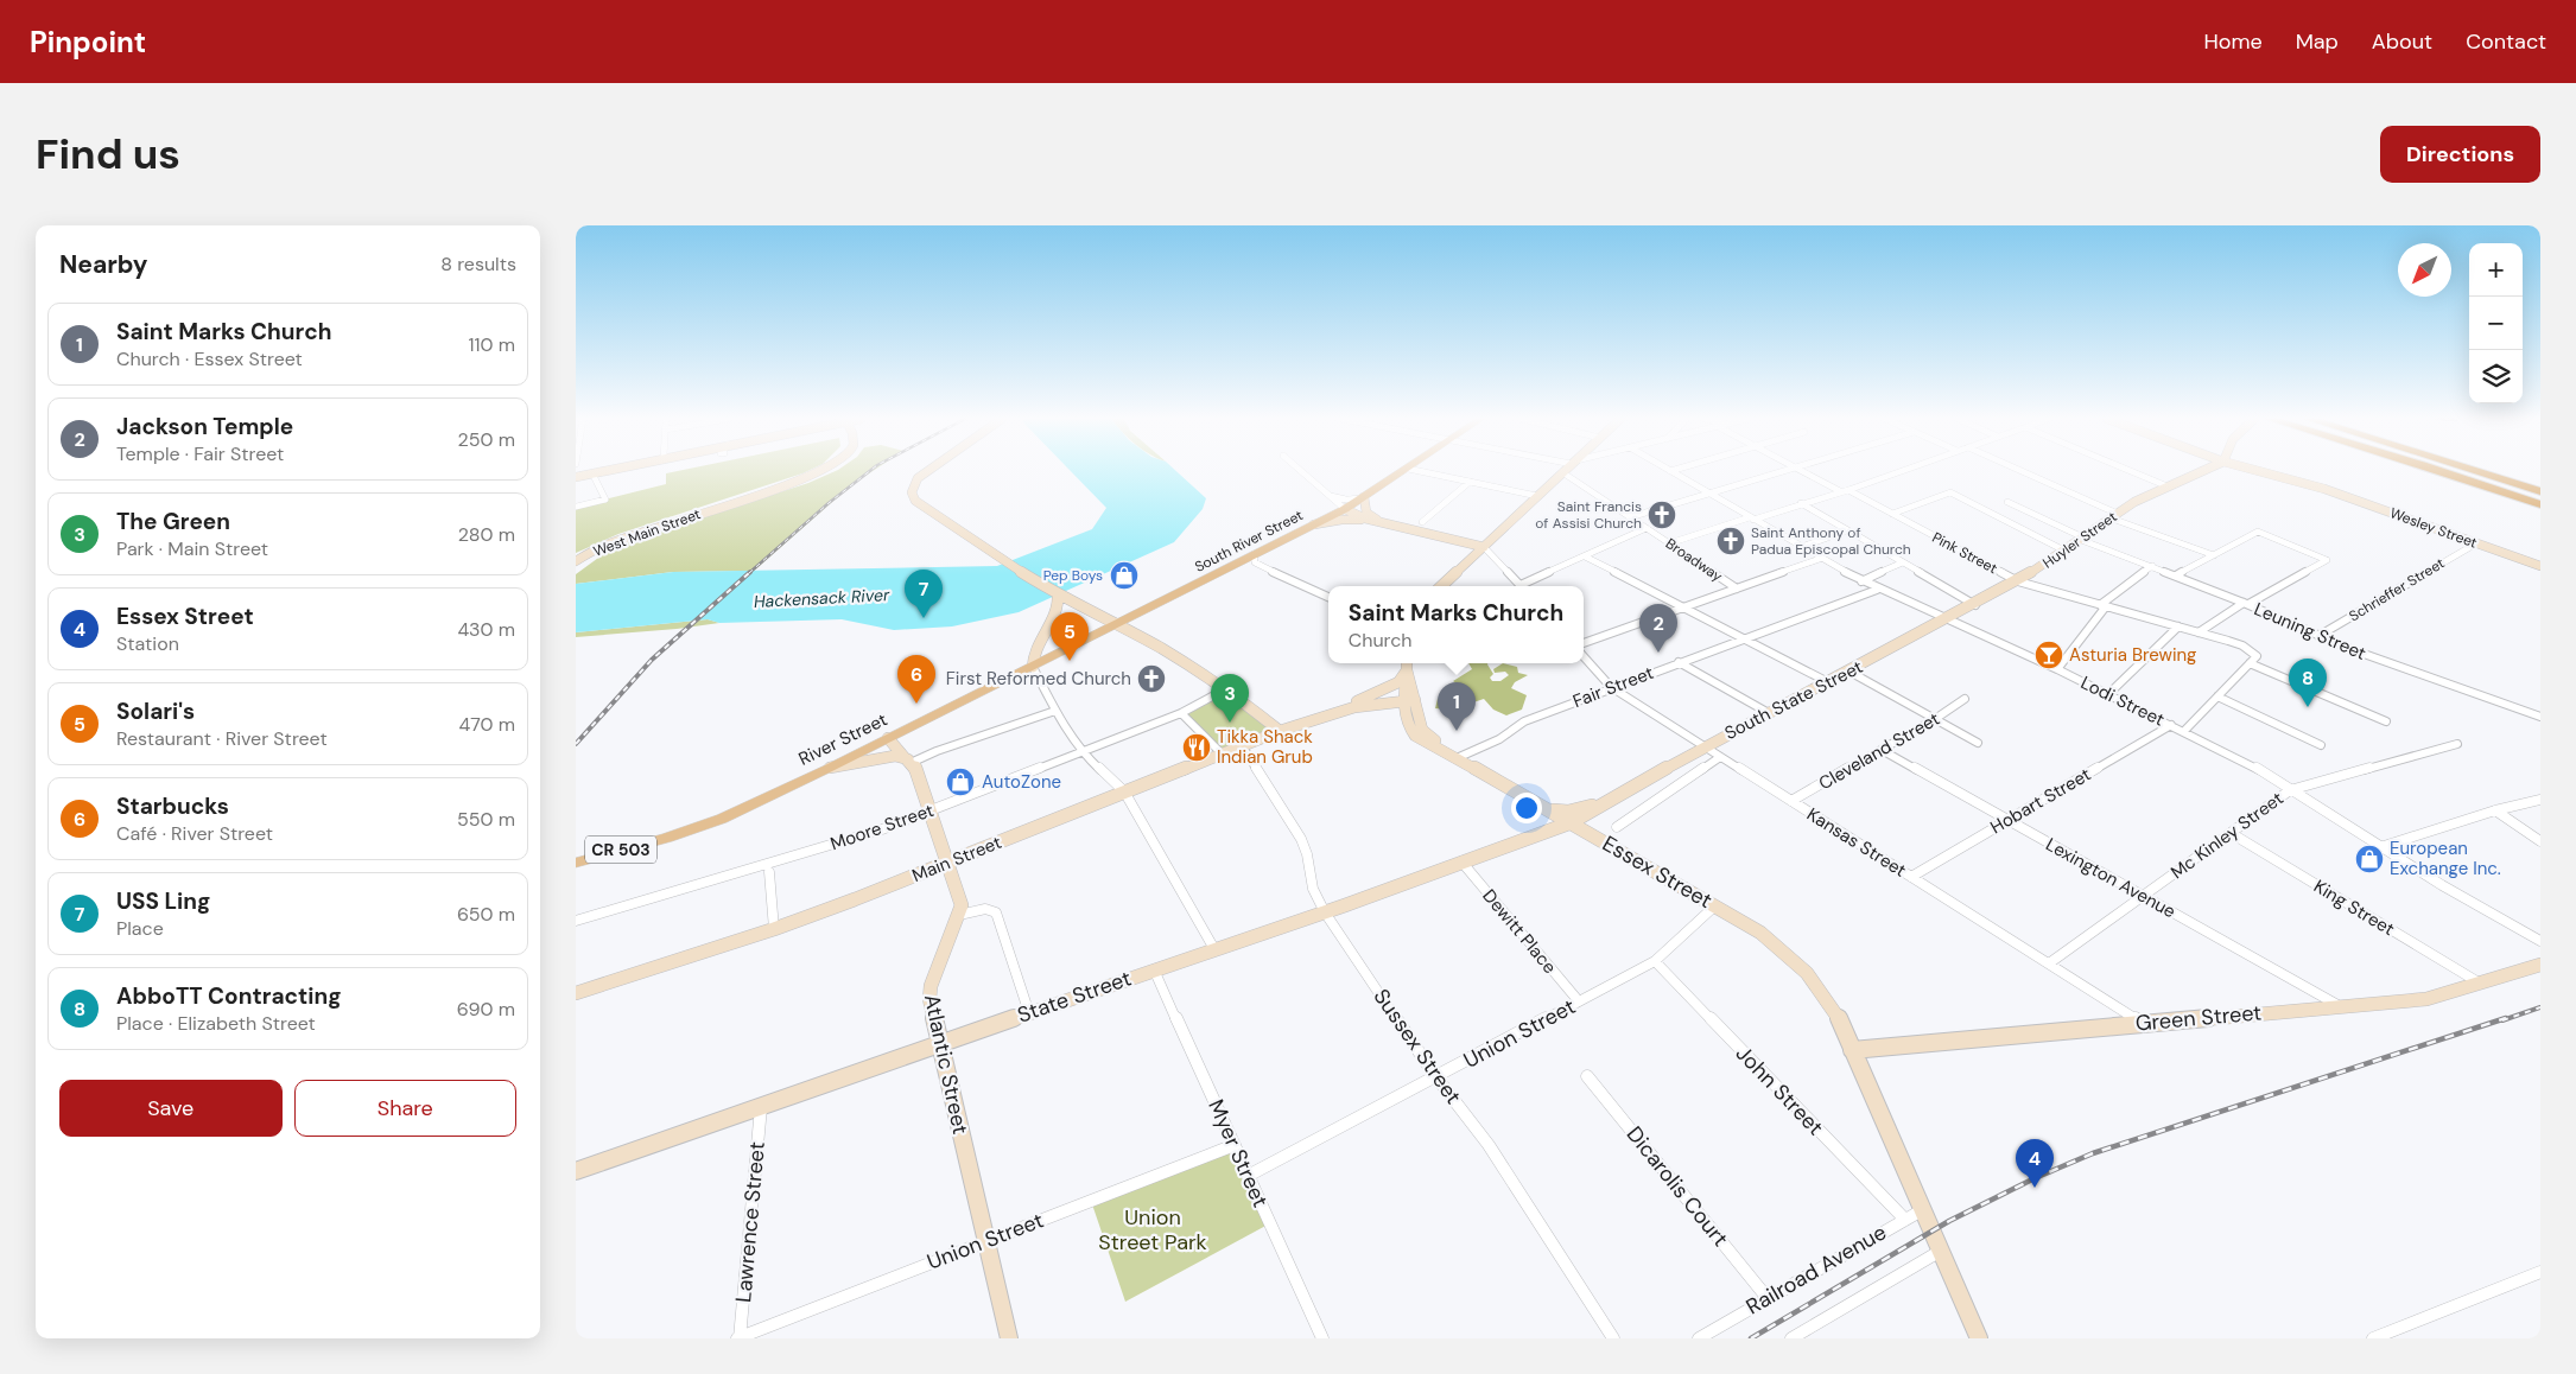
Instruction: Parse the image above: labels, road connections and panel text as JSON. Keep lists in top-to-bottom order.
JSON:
{
  "streets": {
    "main road": ["South River Street", "River Street", "CR 503"],
    "street": [
      "Wesley Street",
      "West Main Street",
      "Huyler Street",
      "Pink Street",
      "Broadway",
      "Schrieffer Street",
      "Leuning Street",
      "Fair Street",
      "South State Street",
      "Lodi Street",
      "Cleveland Street",
      "Hobart Street",
      "Moore Street",
      "Mc Kinley Street",
      "Kansas Street",
      "Main Street",
      "Essex Street",
      "Lexington Avenue",
      "King Street",
      "Dewitt Place",
      "State Street",
      "Green Street",
      "Union Street",
      "Sussex Street",
      "Atlantic Street",
      "John Street",
      "Myer Street",
      "Dicarolis Court",
      "Lawrence Street",
      "Railroad Avenue"
    ]
  },
  "crossings": [
    ["Wesley Street", "Schrieffer Street"],
    ["Huyler Street", "Pink Street"],
    ["Huyler Street", "Leuning Street"],
    ["Huyler Street", "South State Street"],
    ["South River Street", "River Street"],
    ["Pink Street", "South State Street"],
    ["Schrieffer Street", "Leuning Street"],
    ["Fair Street", "Lodi Street"],
    ["Fair Street", "Kansas Street"],
    ["Fair Street", "Essex Street"],
    ["South State Street", "Lodi Street"],
    ["South State Street", "Kansas Street"],
    ["South State Street", "Essex Street"],
    ["South State Street", "State Street"],
    ["Lodi Street", "Hobart Street"],
    ["Lodi Street", "Mc Kinley Street"],
    ["Cleveland Street", "Kansas Street"],
    ["Cleveland Street", "Lexington Avenue"],
    ["Hobart Street", "Kansas Street"],
    ["Hobart Street", "Lexington Avenue"],
    ["Mc Kinley Street", "Kansas Street"],
    ["Mc Kinley Street", "Lexington Avenue"],
    ["Mc Kinley Street", "King Street"],
    ["Kansas Street", "Green Street"],
    ["Main Street", "Essex Street"],
    ["Main Street", "Sussex Street"],
    ["Essex Street", "State Street"],
    ["Essex Street", "Green Street"],
    ["Essex Street", "Union Street"],
    ["Essex Street", "Railroad Avenue"],
    ["Lexington Avenue", "Green Street"],
    ["King Street", "Green Street"],
    ["Dewitt Place", "State Street"],
    ["Dewitt Place", "Union Street"],
    ["State Street", "Sussex Street"],
    ["State Street", "Atlantic Street"],
    ["State Street", "Myer Street"],
    ["State Street", "Lawrence Street"],
    ["Union Street", "Sussex Street"],
    ["Union Street", "Atlantic Street"],
    ["Union Street", "John Street"],
    ["Union Street", "Myer Street"],
    ["Union Street", "Lawrence Street"],
    ["John Street", "Railroad Avenue"],
    ["Dicarolis Court", "Railroad Avenue"]
  ],
  "water": ["Hackensack River"],
  "parks": ["Union Street Park"],
  "places": {
    "church": ["Saint Francis of Assisi Church", "Saint Anthony of Padua Episcopal Church", "First Reformed Church"],
    "shop": ["Pep Boys", "AutoZone", "European Exchange Inc."],
    "bar": ["Asturia Brewing"],
    "restaurant": ["Tikka Shack Indian Grub"]
  },
  "north": "bottom left",
  "page": {
    "header": "Pinpoint",
    "nav": [
      "Home",
      "Map",
      "About",
      "Contact"
    ],
    "buttons": [
      "Directions",
      ["Save", "Share"]
    ],
    "title": "Find us",
    "heading": ["Nearby", "8 results"],
    "map_buttons": ["+", "−"],
    "list": [
      {
        "mark": "1",
        "name": "Saint Marks Church",
        "note": "Church · Essex Street",
        "value": "110 m"
      },
      {
        "mark": "2",
        "name": "Jackson Temple",
        "note": "Temple · Fair Street",
        "value": "250 m"
      },
      {
        "mark": "3",
        "name": "The Green",
        "note": "Park · Main Street",
        "value": "280 m"
      },
      {
        "mark": "4",
        "name": "Essex Street",
        "note": "Station",
        "value": "430 m"
      },
      {
        "mark": "5",
        "name": "Solari's",
        "note": "Restaurant · River Street",
        "value": "470 m"
      },
      {
        "mark": "6",
        "name": "Starbucks",
        "note": "Café · River Street",
        "value": "550 m"
      },
      {
        "mark": "7",
        "name": "USS Ling",
        "note": "Place",
        "value": "650 m"
      },
      {
        "mark": "8",
        "name": "AbboTT Contracting",
        "note": "Place · Elizabeth Street",
        "value": "690 m"
      }
    ],
    "pins": [
      "7",
      "2",
      "5",
      "6",
      "8",
      "3",
      "1",
      "4"
    ],
    "popup": ["Saint Marks Church", "Church"]
  }
}
